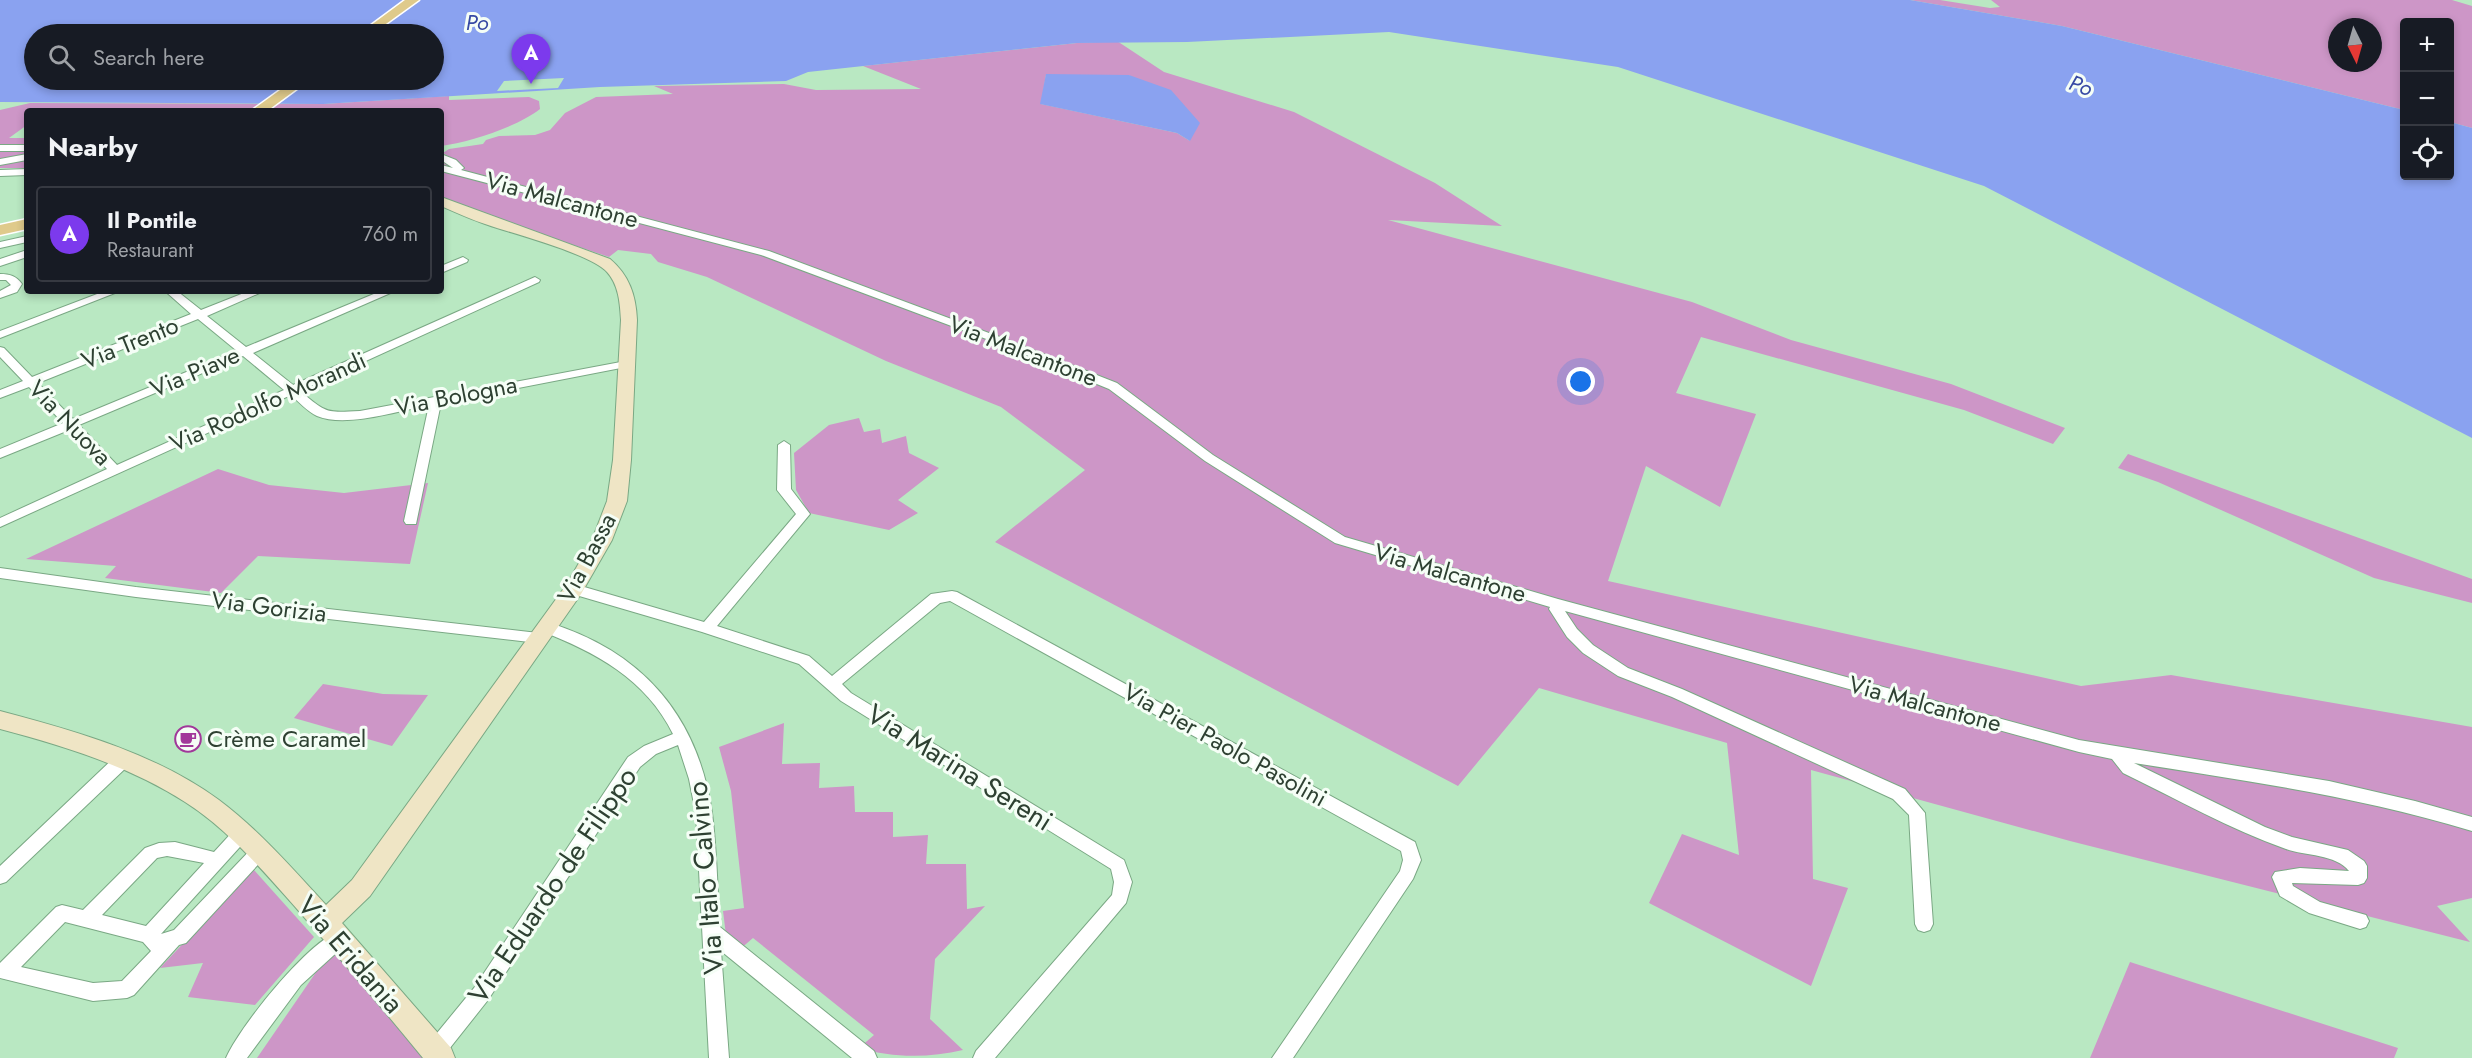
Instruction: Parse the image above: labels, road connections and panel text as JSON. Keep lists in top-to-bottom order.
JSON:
{
  "streets": {
    "street": [
      "Via Malcantone",
      "Via Trento",
      "Via Piave",
      "Via Bologna",
      "Via Rodolfo Morandi",
      "Via Nuova",
      "Via Bassa",
      "Via Gorizia",
      "Via Pier Paolo Pasolini",
      "Via Marina Sereni",
      "Via Italo Calvino",
      "Via Eduardo de Filippo",
      "Via Eridania"
    ]
  },
  "crossings": [
    ["Via Trento", "Via Bologna"],
    ["Via Trento", "Via Nuova"],
    ["Via Piave", "Via Bologna"],
    ["Via Piave", "Via Nuova"],
    ["Via Bologna", "Via Rodolfo Morandi"],
    ["Via Bologna", "Via Bassa"],
    ["Via Rodolfo Morandi", "Via Nuova"],
    ["Via Bassa", "Via Gorizia"],
    ["Via Bassa", "Via Marina Sereni"],
    ["Via Bassa", "Via Italo Calvino"],
    ["Via Bassa", "Via Eridania"],
    ["Via Gorizia", "Via Italo Calvino"],
    ["Via Pier Paolo Pasolini", "Via Marina Sereni"],
    ["Via Italo Calvino", "Via Eduardo de Filippo"],
    ["Via Eduardo de Filippo", "Via Eridania"]
  ],
  "water": ["Po"],
  "places": {
    "cafe": ["Crème Caramel"]
  },
  "north": "bottom",
  "page": {
    "map_buttons": ["+", "−"],
    "search": "Search here",
    "pins": "A",
    "heading": "Nearby",
    "list": [
      {
        "mark": "A",
        "name": "Il Pontile",
        "note": "Restaurant",
        "value": "760 m"
      }
    ]
  }
}
